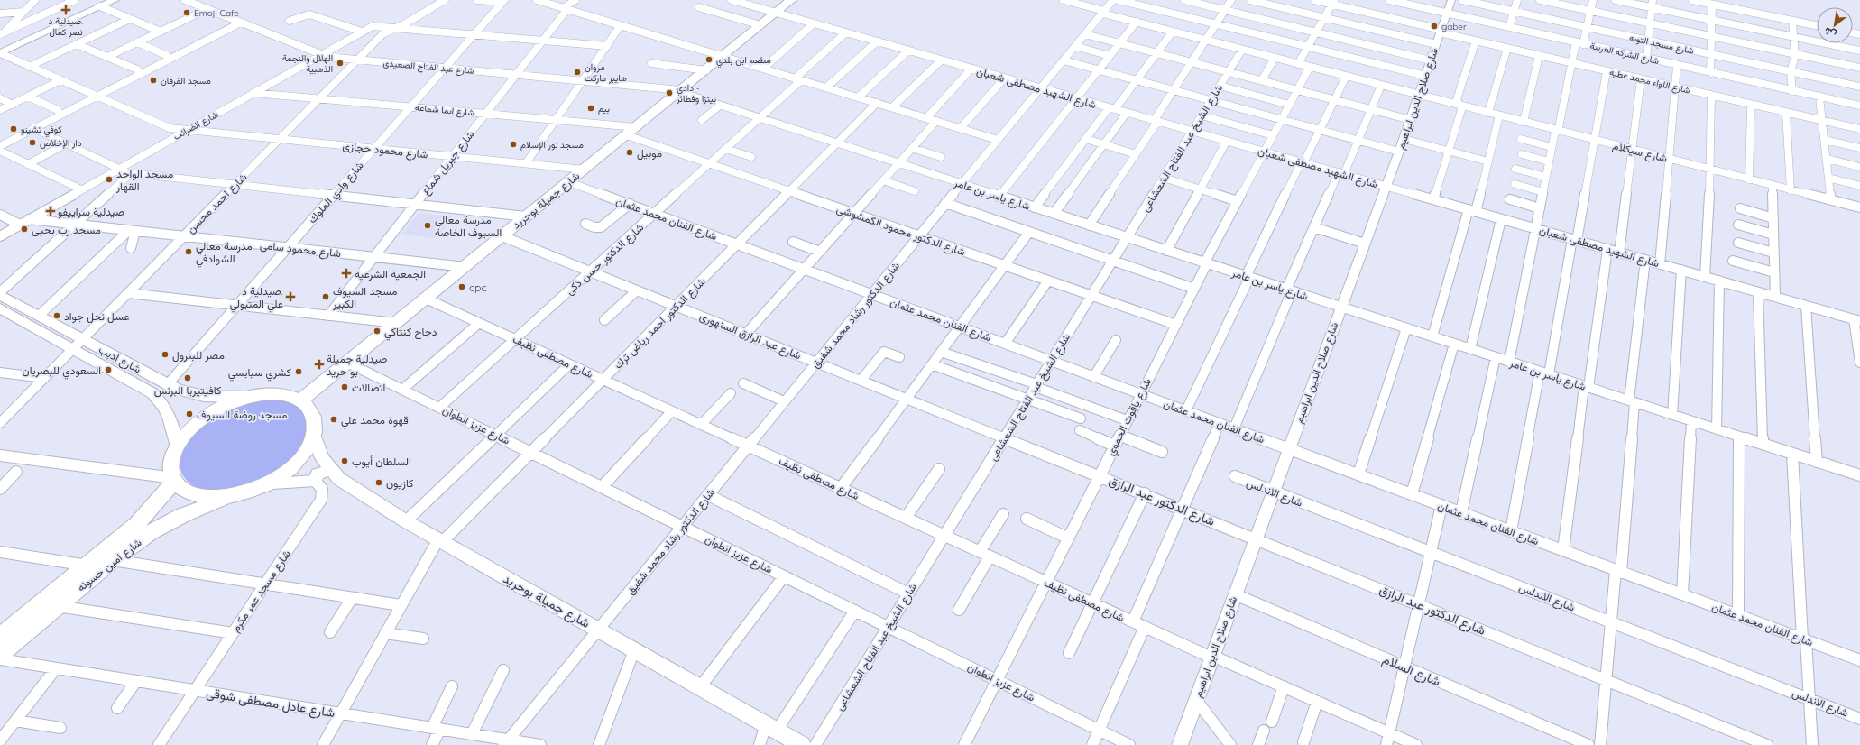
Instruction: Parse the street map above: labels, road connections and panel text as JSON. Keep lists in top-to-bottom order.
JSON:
{
  "streets": {
    "main road": ["شارع جميلة بوحريد", "شارع اديب", "شارع امين حسونه"],
    "street": [
      "شارع مسجد التوبه",
      "شارع الشركه العربية",
      "شارع عبد الفتاح الصعيدى",
      "شارع اللواء محمد عطيه",
      "شارع الشهيد مصطفى شعبان",
      "شارع صلاح الدين ابراهيم",
      "شارع ايما شماعه",
      "شارع الضرائب",
      "شارع الشيخ عبد الفتاح الشعشاعى",
      "شارع محمود حجازى",
      "شارع سيكلام",
      "شارع جبريل شماع",
      "شارع وادي الملوك",
      "شارع ياسر بن عامر",
      "شارع احمد محسن",
      "شارع الفنان محمد عثمان",
      "شارع الدكتور محمود الكمشوشى",
      "شارع محمود سامى",
      "شارع الدكتور حسن ذكى",
      "شارع الدكتور رشاد محمد شفيق",
      "شارع الدكتور احمد رياض ترك",
      "شارع عبد الرازق السنهورى",
      "شارع مصطفى نظيف",
      "شارع ياقوت الحموي",
      "شارع عزيز انطوان",
      "شارع الاندلس",
      "شارع الدكتور عبد الرازق",
      "شارع مسجد عمر مكرم",
      "شارع السلام",
      "شارع عادل مصطفى شوقى"
    ]
  },
  "crossings": [
    ["شارع الشركه العربية", "شارع صلاح الدين ابراهيم"],
    ["شارع عبد الفتاح الصعيدى", "شارع الضرائب"],
    ["شارع عبد الفتاح الصعيدى", "شارع جبريل شماع"],
    ["شارع عبد الفتاح الصعيدى", "شارع وادي الملوك"],
    ["شارع عبد الفتاح الصعيدى", "شارع ياسر بن عامر"],
    ["شارع عبد الفتاح الصعيدى", "شارع جميلة بوحريد"],
    ["شارع عبد الفتاح الصعيدى", "شارع احمد محسن"],
    ["شارع اللواء محمد عطيه", "شارع صلاح الدين ابراهيم"],
    ["شارع الشهيد مصطفى شعبان", "شارع صلاح الدين ابراهيم"],
    ["شارع الشهيد مصطفى شعبان", "شارع الشيخ عبد الفتاح الشعشاعى"],
    ["شارع الشهيد مصطفى شعبان", "شارع جميلة بوحريد"],
    ["شارع الشهيد مصطفى شعبان", "شارع الدكتور حسن ذكى"],
    ["شارع الشهيد مصطفى شعبان", "شارع الدكتور رشاد محمد شفيق"],
    ["شارع الشهيد مصطفى شعبان", "شارع ياقوت الحموي"],
    ["شارع صلاح الدين ابراهيم", "شارع سيكلام"],
    ["شارع صلاح الدين ابراهيم", "شارع ياسر بن عامر"],
    ["شارع صلاح الدين ابراهيم", "شارع الفنان محمد عثمان"],
    ["شارع صلاح الدين ابراهيم", "شارع مصطفى نظيف"],
    ["شارع صلاح الدين ابراهيم", "شارع الاندلس"],
    ["شارع صلاح الدين ابراهيم", "شارع الدكتور عبد الرازق"],
    ["شارع صلاح الدين ابراهيم", "شارع السلام"],
    ["شارع ايما شماعه", "شارع الضرائب"],
    ["شارع ايما شماعه", "شارع جبريل شماع"],
    ["شارع ايما شماعه", "شارع وادي الملوك"],
    ["شارع ايما شماعه", "شارع جميلة بوحريد"],
    ["شارع ايما شماعه", "شارع احمد محسن"],
    ["شارع ايما شماعه", "شارع الدكتور محمود الكمشوشى"],
    ["شارع الضرائب", "شارع محمود حجازى"],
    ["شارع الضرائب", "شارع جبريل شماع"],
    ["شارع الضرائب", "شارع وادي الملوك"],
    ["شارع الضرائب", "شارع احمد محسن"],
    ["شارع الضرائب", "شارع محمود سامى"],
    ["شارع الشيخ عبد الفتاح الشعشاعى", "شارع سيكلام"],
    ["شارع الشيخ عبد الفتاح الشعشاعى", "شارع ياسر بن عامر"],
    ["شارع الشيخ عبد الفتاح الشعشاعى", "شارع الفنان محمد عثمان"],
    ["شارع الشيخ عبد الفتاح الشعشاعى", "شارع الدكتور محمود الكمشوشى"],
    ["شارع الشيخ عبد الفتاح الشعشاعى", "شارع عبد الرازق السنهورى"],
    ["شارع الشيخ عبد الفتاح الشعشاعى", "شارع مصطفى نظيف"],
    ["شارع الشيخ عبد الفتاح الشعشاعى", "شارع عزيز انطوان"],
    ["شارع محمود حجازى", "شارع جبريل شماع"],
    ["شارع محمود حجازى", "شارع وادي الملوك"],
    ["شارع محمود حجازى", "شارع جميلة بوحريد"],
    ["شارع محمود حجازى", "شارع احمد محسن"],
    ["شارع سيكلام", "شارع الدكتور رشاد محمد شفيق"],
    ["شارع سيكلام", "شارع ياقوت الحموي"],
    ["شارع جبريل شماع", "شارع محمود سامى"],
    ["شارع وادي الملوك", "شارع محمود سامى"],
    ["شارع وادي الملوك", "شارع اديب"],
    ["شارع ياسر بن عامر", "شارع جميلة بوحريد"],
    ["شارع ياسر بن عامر", "شارع الدكتور حسن ذكى"],
    ["شارع ياسر بن عامر", "شارع الدكتور رشاد محمد شفيق"],
    ["شارع ياسر بن عامر", "شارع الدكتور احمد رياض ترك"],
    ["شارع ياسر بن عامر", "شارع ياقوت الحموي"],
    ["شارع جميلة بوحريد", "شارع الفنان محمد عثمان"],
    ["شارع جميلة بوحريد", "شارع الدكتور محمود الكمشوشى"],
    ["شارع جميلة بوحريد", "شارع محمود سامى"],
    ["شارع جميلة بوحريد", "شارع الدكتور رشاد محمد شفيق"],
    ["شارع جميلة بوحريد", "شارع الدكتور احمد رياض ترك"],
    ["شارع جميلة بوحريد", "شارع عبد الرازق السنهورى"],
    ["شارع جميلة بوحريد", "شارع مصطفى نظيف"],
    ["شارع جميلة بوحريد", "شارع اديب"],
    ["شارع جميلة بوحريد", "شارع عزيز انطوان"],
    ["شارع جميلة بوحريد", "شارع امين حسونه"],
    ["شارع احمد محسن", "شارع محمود سامى"],
    ["شارع احمد محسن", "شارع اديب"],
    ["شارع الفنان محمد عثمان", "شارع الدكتور حسن ذكى"],
    ["شارع الفنان محمد عثمان", "شارع الدكتور رشاد محمد شفيق"],
    ["شارع الفنان محمد عثمان", "شارع الدكتور احمد رياض ترك"],
    ["شارع الفنان محمد عثمان", "شارع ياقوت الحموي"],
    ["شارع الدكتور محمود الكمشوشى", "شارع الدكتور حسن ذكى"],
    ["شارع الدكتور محمود الكمشوشى", "شارع الدكتور رشاد محمد شفيق"],
    ["شارع الدكتور محمود الكمشوشى", "شارع الدكتور احمد رياض ترك"],
    ["شارع الدكتور محمود الكمشوشى", "شارع ياقوت الحموي"],
    ["شارع الدكتور حسن ذكى", "شارع عبد الرازق السنهورى"],
    ["شارع الدكتور حسن ذكى", "شارع مصطفى نظيف"],
    ["شارع الدكتور حسن ذكى", "شارع عزيز انطوان"],
    ["شارع الدكتور رشاد محمد شفيق", "شارع عبد الرازق السنهورى"],
    ["شارع الدكتور رشاد محمد شفيق", "شارع مصطفى نظيف"],
    ["شارع الدكتور رشاد محمد شفيق", "شارع عزيز انطوان"],
    ["شارع الدكتور رشاد محمد شفيق", "شارع عادل مصطفى شوقى"],
    ["شارع الدكتور احمد رياض ترك", "شارع عبد الرازق السنهورى"],
    ["شارع الدكتور احمد رياض ترك", "شارع مصطفى نظيف"],
    ["شارع الدكتور احمد رياض ترك", "شارع عزيز انطوان"],
    ["شارع الدكتور احمد رياض ترك", "شارع عادل مصطفى شوقى"],
    ["شارع عبد الرازق السنهورى", "شارع ياقوت الحموي"],
    ["شارع عبد الرازق السنهورى", "شارع الدكتور عبد الرازق"],
    ["شارع مصطفى نظيف", "شارع ياقوت الحموي"],
    ["شارع اديب", "شارع امين حسونه"],
    ["شارع ياقوت الحموي", "شارع عزيز انطوان"],
    ["شارع ياقوت الحموي", "شارع الدكتور عبد الرازق"],
    ["شارع مسجد عمر مكرم", "شارع عادل مصطفى شوقى"]
  ],
  "places": {
    "health": [
      "صيدلية د. نصر كمال",
      "صيدلية سراييفو",
      "الجمعية الشرعية",
      "صيدلية د. علي المتبولي",
      "صيدلية جميلة بو حريد"
    ],
    "other": [
      "Emoji Cafe",
      "gaber",
      "مطعم ابن بلدي",
      "الهلال والنجمة الذهبية",
      "مروان هايبر ماركت",
      "مسجد الفرقان",
      "دادي - بيتزا وفطائر",
      "بيم",
      "كوفي تشينو",
      "دار الإخلاص",
      "مسجد نور الإسلام",
      "موبيل",
      "مسجد الواحد القهار",
      "مدرسة معالي السيوف الخاصة",
      "مسجد رب يحيى",
      "مدرسة معالي الشوادفي",
      "cpc",
      "مسجد السيوف الكبير",
      "عسل نحل جواد",
      "دجاج كنتاكي",
      "مصر للبترول",
      "السعودي للبصريان",
      "كشري سبايسي",
      "كافيتيريا البرنس",
      "اتصالات",
      "مسجد روضة السيوف",
      "قهوة محمد علي",
      "السلطان أيوب",
      "كازيون"
    ]
  },
  "north": "bottom left"
}
